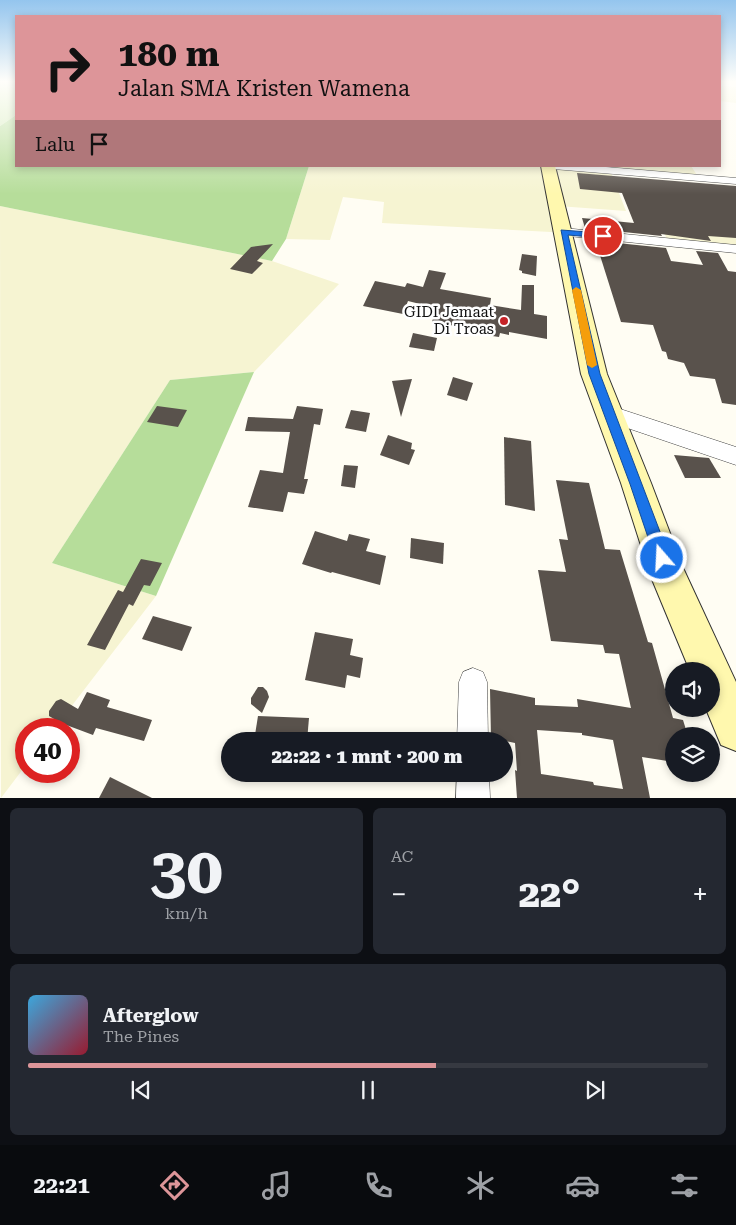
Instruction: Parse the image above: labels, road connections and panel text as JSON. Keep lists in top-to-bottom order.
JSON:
{
  "places": ["GIDI Jemaat Di Troas"],
  "page": {
    "turn": ["180 m", "Jalan SMA Kristen Wamena"],
    "then": "Lalu",
    "limit": "40",
    "trip": "22:22 · 1 mnt · 200 m",
    "tile": [
      ["30", "km/h"],
      "AC"
    ],
    "heat": ["−", "22°", "+"],
    "song": ["Afterglow", "The Pines"],
    "tabs": "22:21"
  }
}
